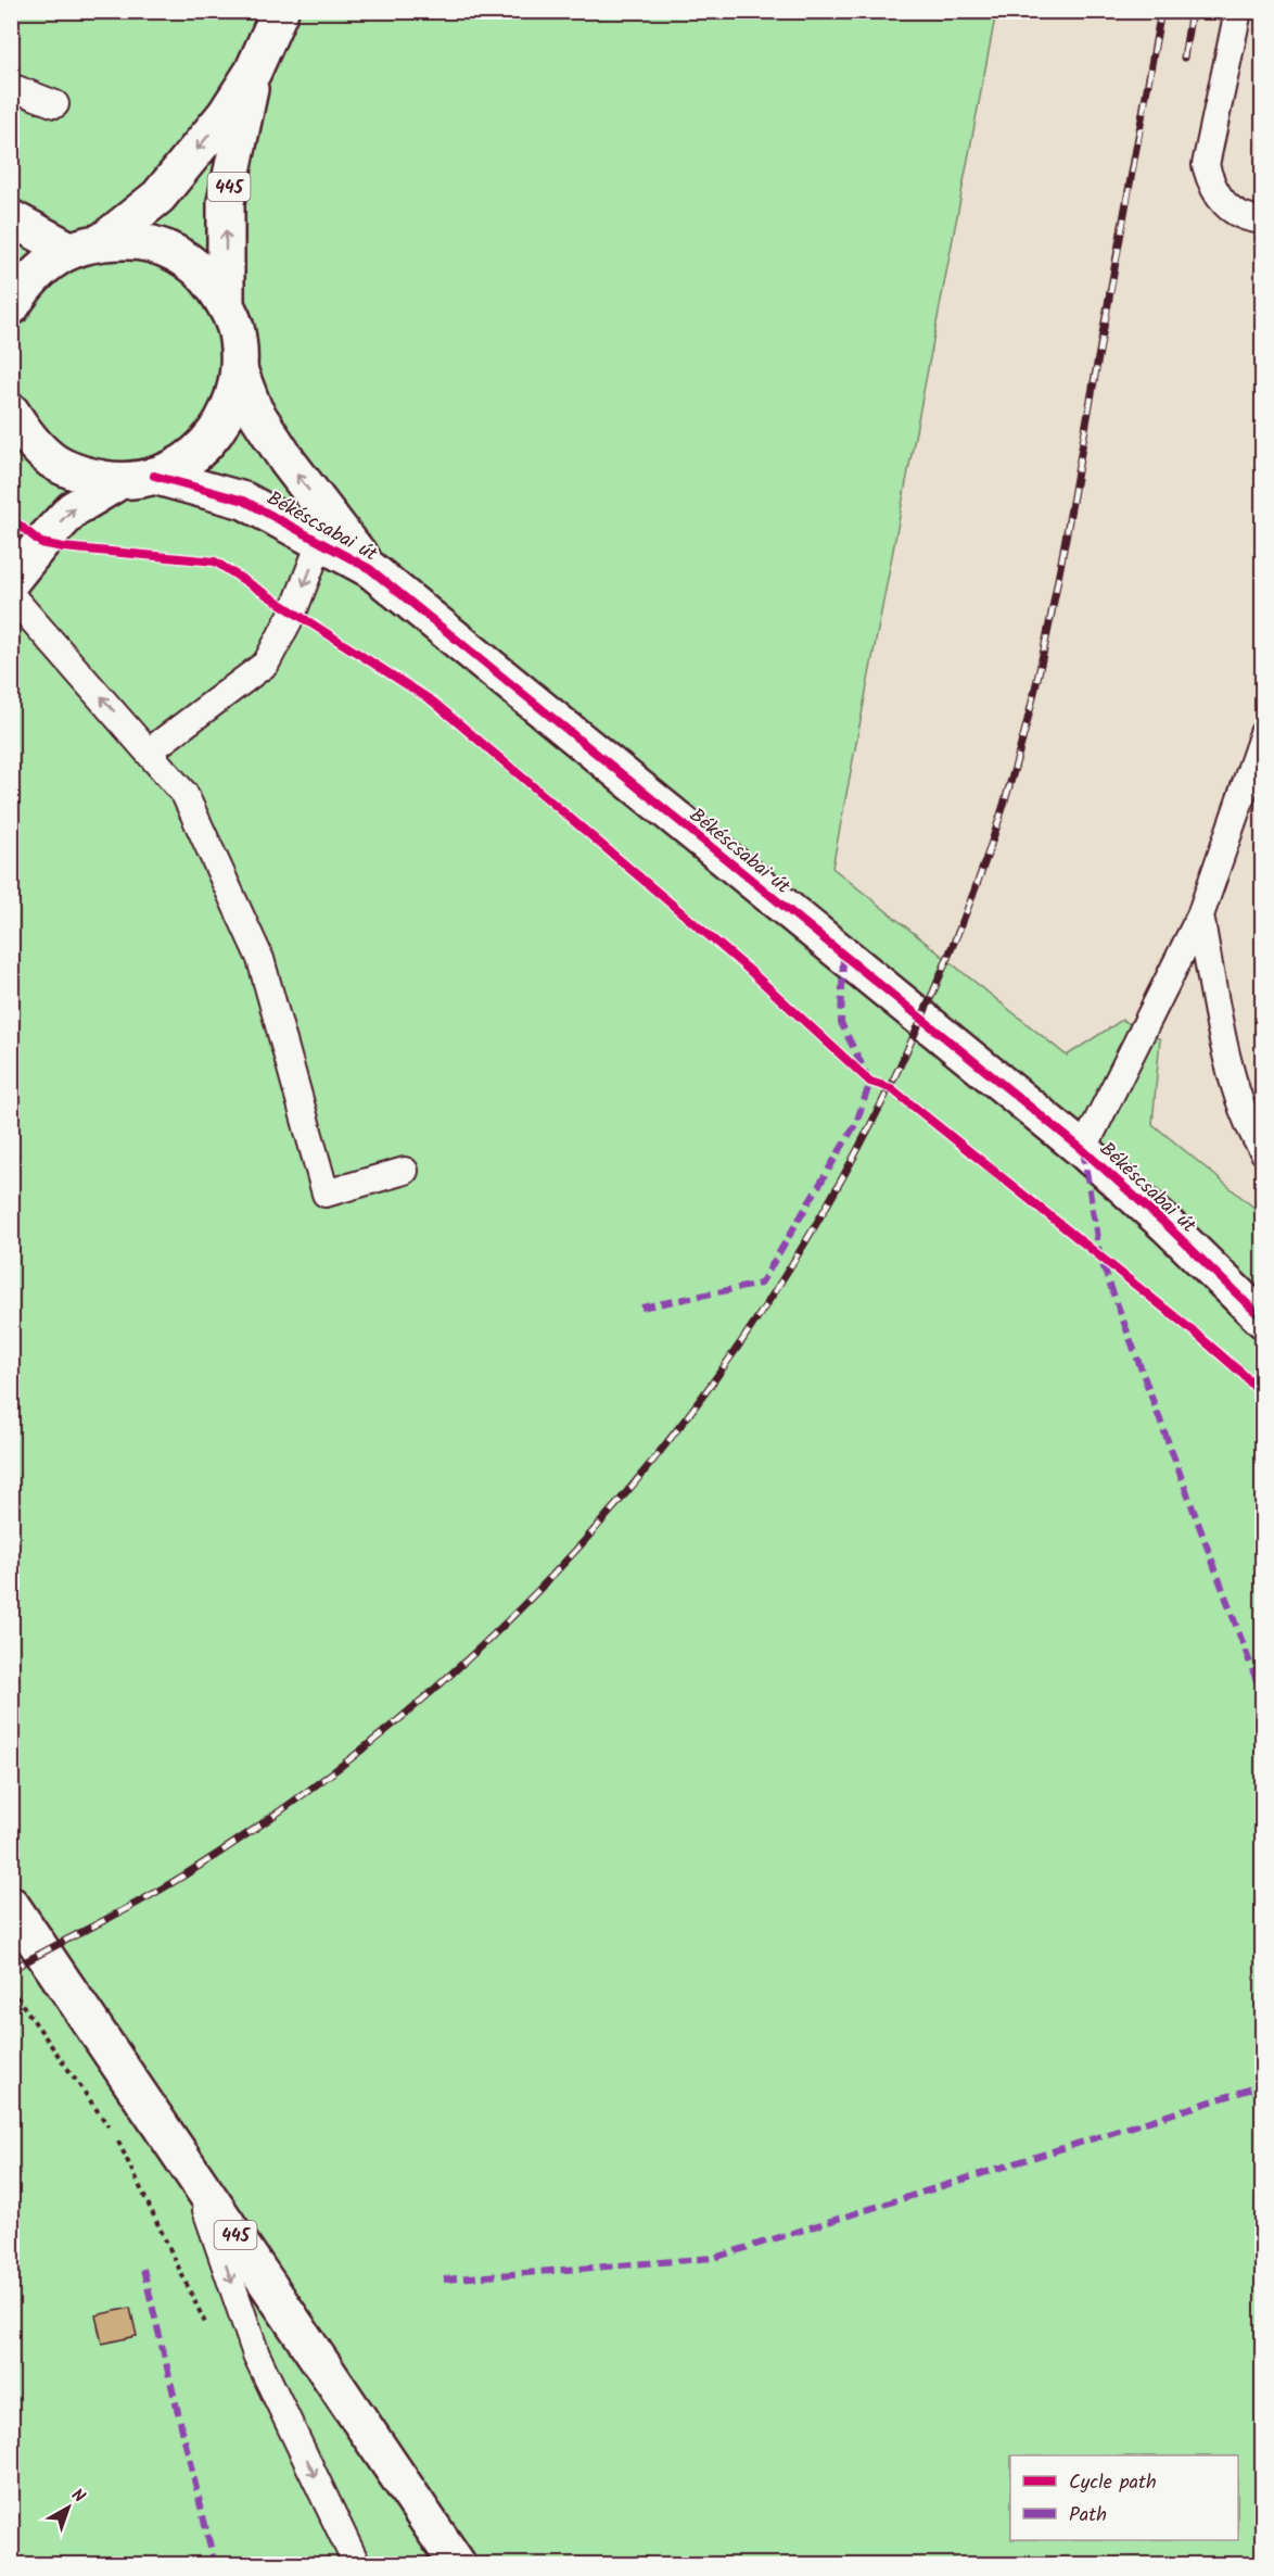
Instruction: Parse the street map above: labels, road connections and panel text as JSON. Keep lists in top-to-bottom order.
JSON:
{
  "streets": {
    "main road": ["445", "Békéscsabai út"]
  },
  "crossings": [
    ["445", "Békéscsabai út"]
  ],
  "legend": ["Cycle path", "Path"],
  "north": "top right"
}
